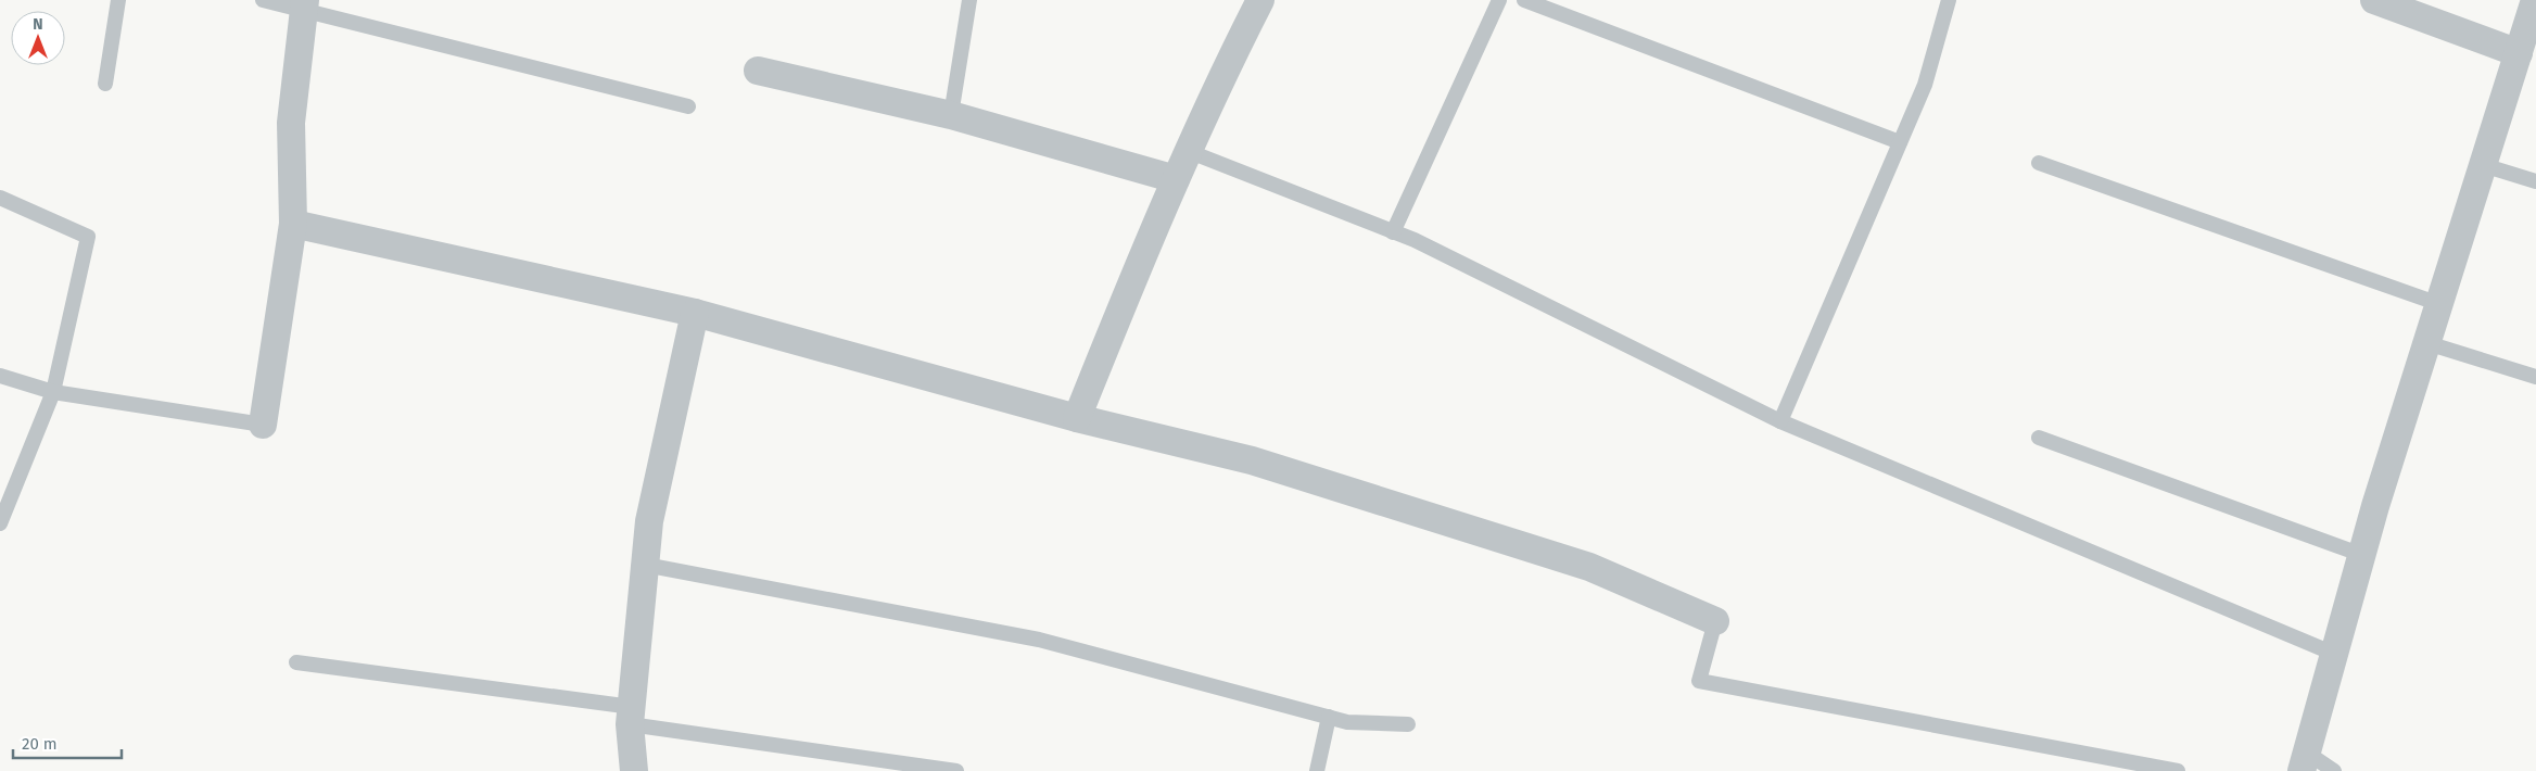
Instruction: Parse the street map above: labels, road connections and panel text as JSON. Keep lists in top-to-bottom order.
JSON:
{
  "scale_bar": "20 m",
  "north": "top"
}
